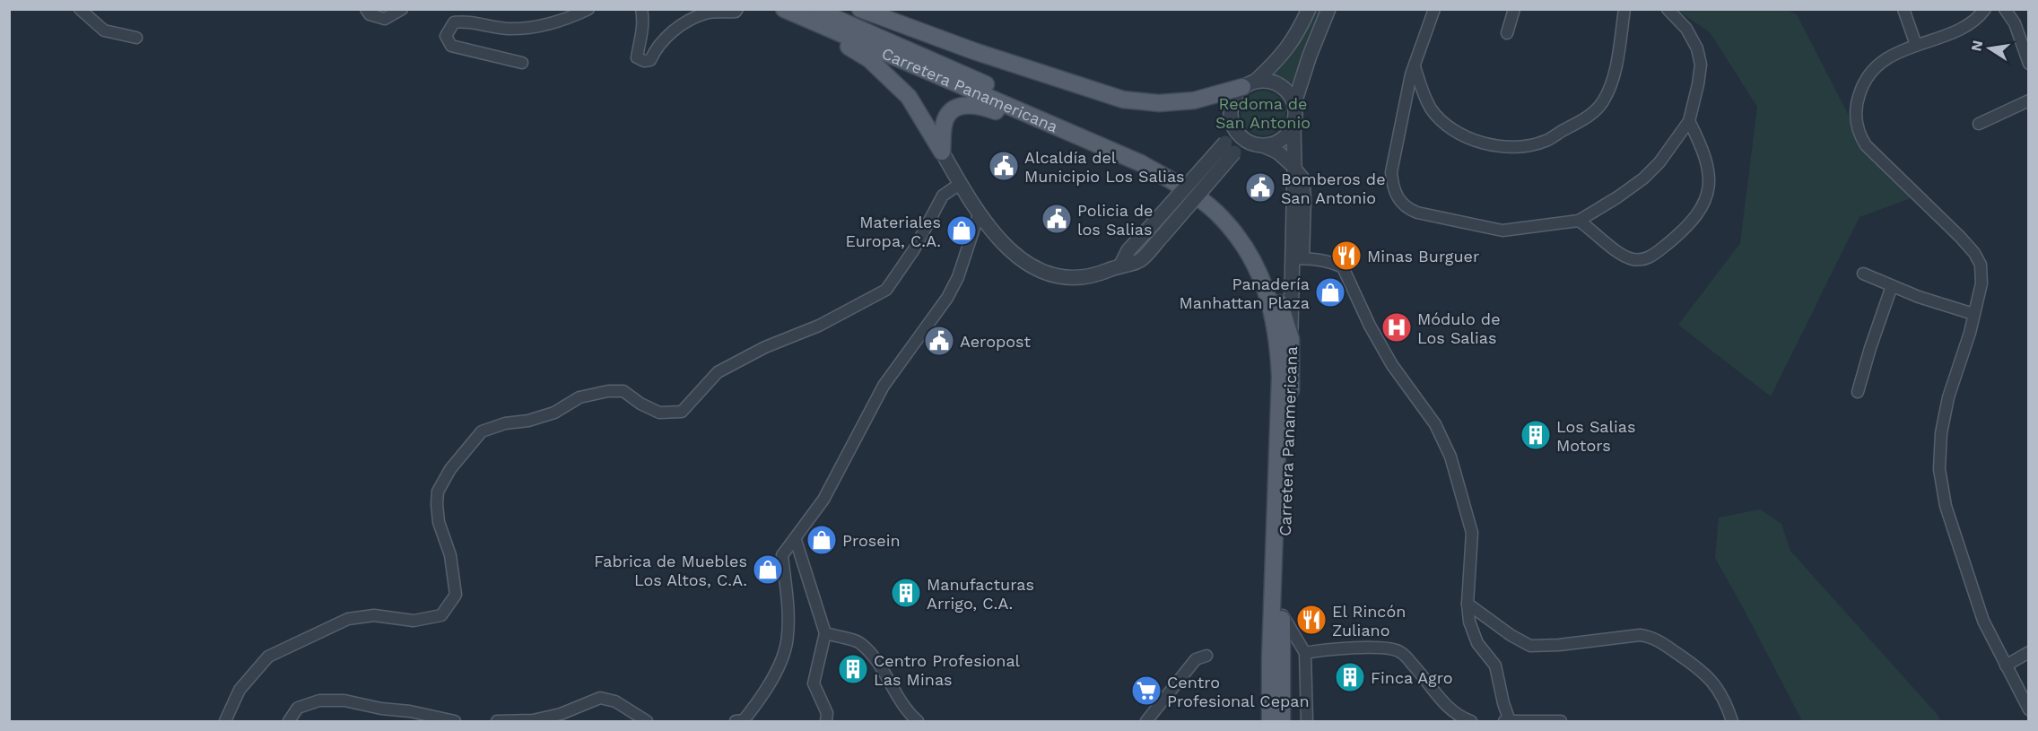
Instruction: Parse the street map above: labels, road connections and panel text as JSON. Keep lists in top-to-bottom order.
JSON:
{
  "streets": {
    "main road": ["Carretera Panamericana"]
  },
  "parks": ["Redoma de San Antonio"],
  "places": {
    "public building": [
      "Alcaldía del Municipio Los Salias",
      "Bomberos de San Antonio",
      "Policia de los Salias",
      "Aeropost"
    ],
    "shop": [
      "Materiales Europa, C.A.",
      "Panadería Manhattan Plaza",
      "Prosein",
      "Fabrica de Muebles Los Altos, C.A."
    ],
    "restaurant": ["Minas Burguer", "El Rincón Zuliano"],
    "hospital": ["Módulo de Los Salias"],
    "building": [
      "Los Salias Motors",
      "Manufacturas Arrigo, C.A.",
      "Centro Profesional Las Minas",
      "Finca Agro"
    ],
    "supermarket": ["Centro Profesional Cepan"]
  },
  "north": "left"
}
